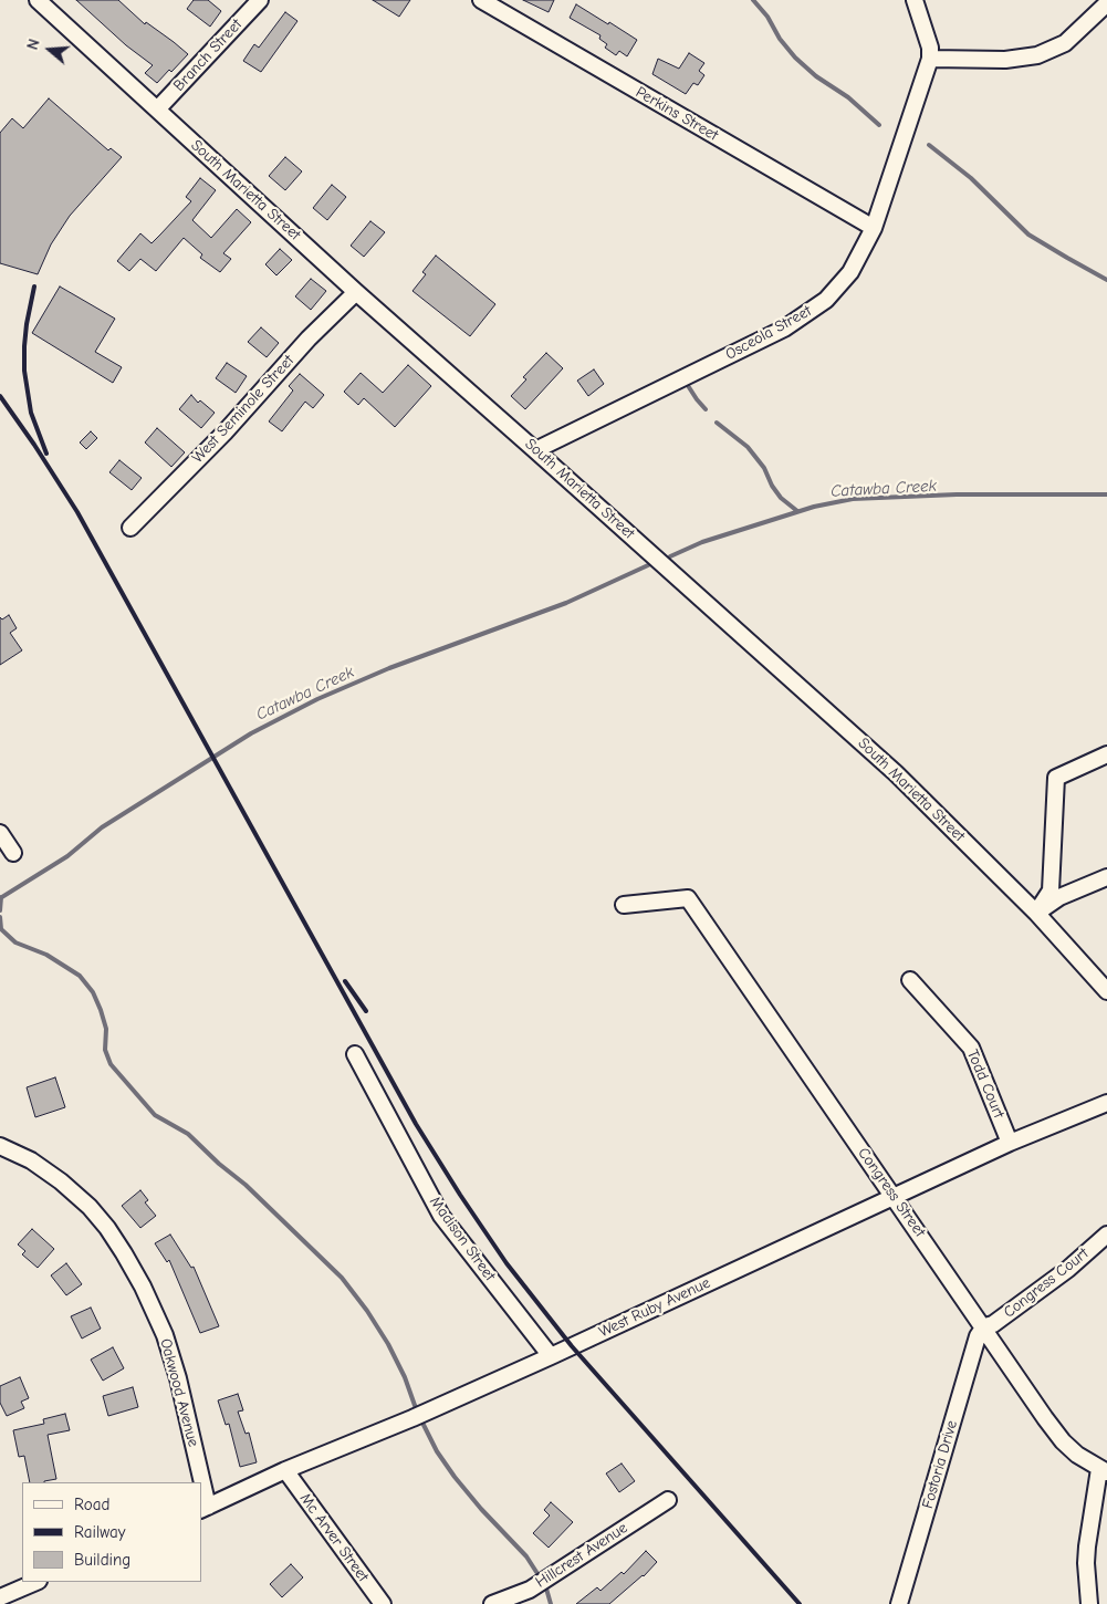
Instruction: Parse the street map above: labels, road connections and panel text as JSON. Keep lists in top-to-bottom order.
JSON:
{
  "streets": {
    "street": [
      "Branch Street",
      "Perkins Street",
      "South Marietta Street",
      "Osceola Street",
      "West Seminole Street",
      "Todd Court",
      "Congress Street",
      "Madison Street",
      "Congress Court",
      "West Ruby Avenue",
      "Oakwood Avenue",
      "Fostoria Drive",
      "Mc Arver Street",
      "Hillcrest Avenue"
    ]
  },
  "crossings": [
    ["Branch Street", "South Marietta Street"],
    ["Perkins Street", "Osceola Street"],
    ["South Marietta Street", "Osceola Street"],
    ["South Marietta Street", "West Seminole Street"],
    ["Todd Court", "West Ruby Avenue"],
    ["Congress Street", "Congress Court"],
    ["Congress Street", "West Ruby Avenue"],
    ["Congress Street", "Fostoria Drive"],
    ["Madison Street", "West Ruby Avenue"],
    ["Congress Court", "Fostoria Drive"],
    ["West Ruby Avenue", "Mc Arver Street"]
  ],
  "water": ["Catawba Creek"],
  "legend": ["Road", "Railway", "Building"],
  "north": "left"
}
